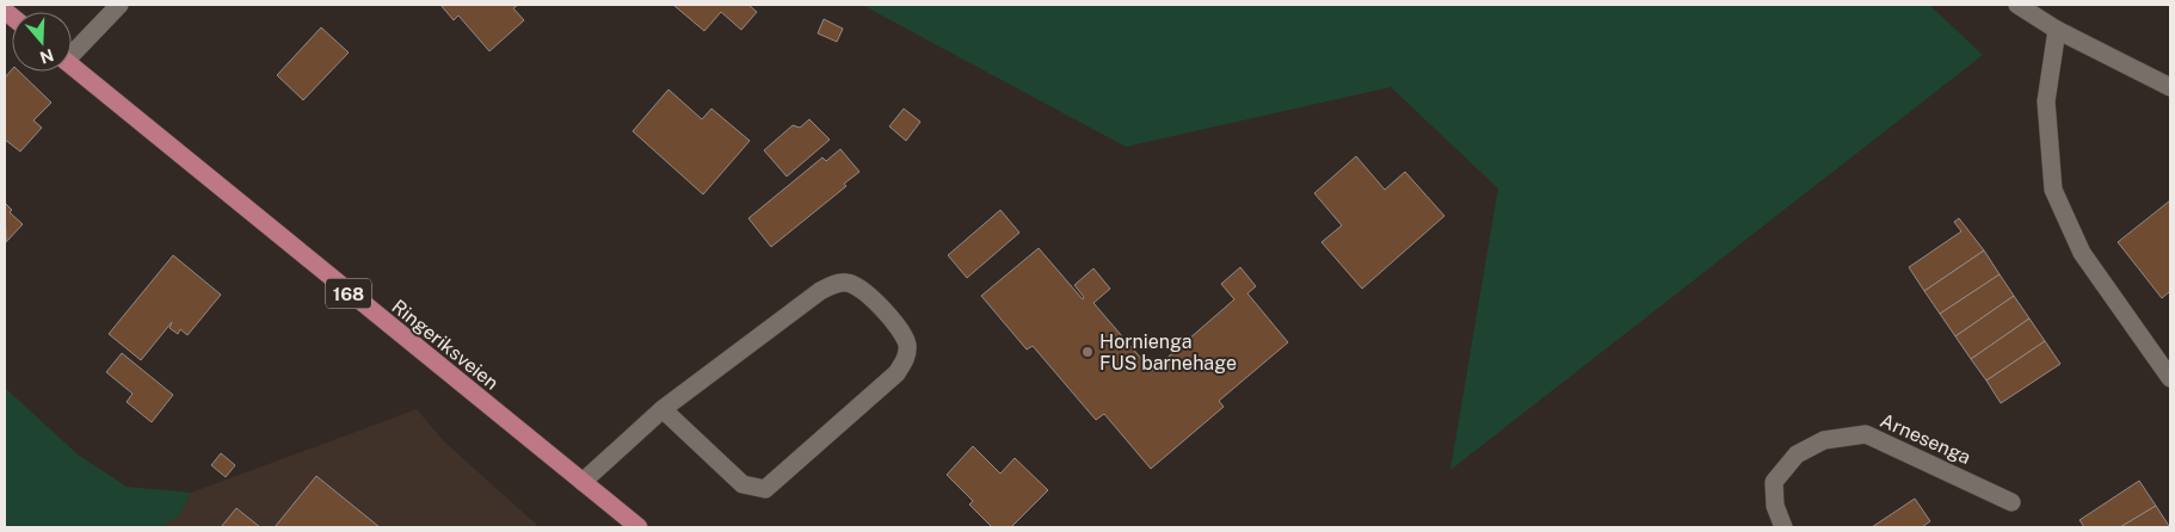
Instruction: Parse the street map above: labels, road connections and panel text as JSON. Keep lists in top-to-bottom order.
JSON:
{
  "streets": {
    "main road": ["168", "Ringeriksveien"],
    "street": ["Arnesenga"]
  },
  "places": ["Hornienga FUS barnehage"],
  "north": "bottom"
}
